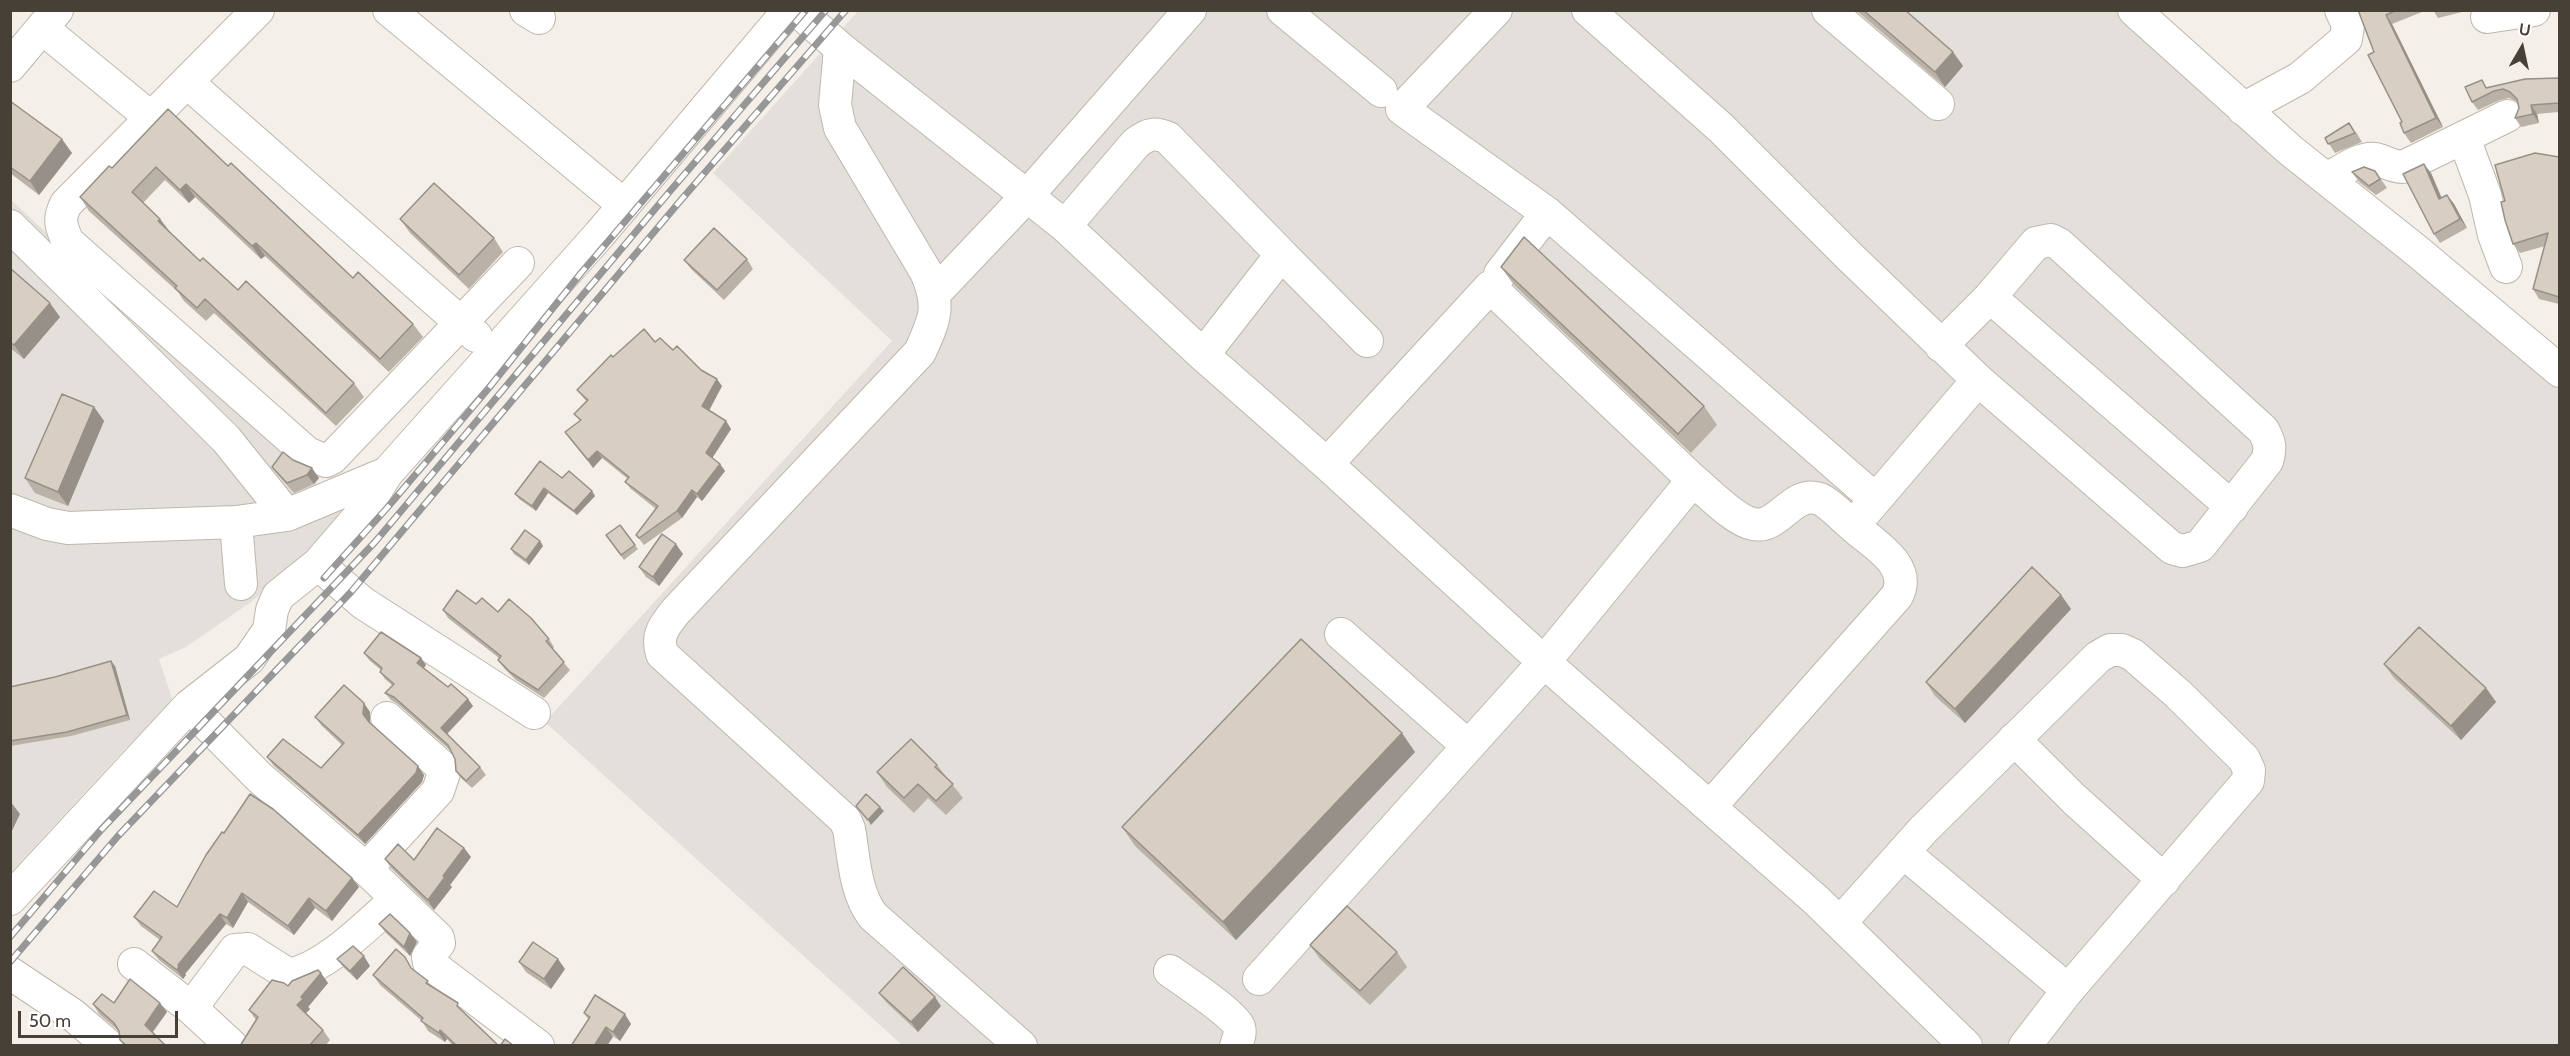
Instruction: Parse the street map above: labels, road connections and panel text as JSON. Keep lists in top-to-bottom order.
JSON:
{
  "scale_bar": "50 m",
  "north": "top"
}
